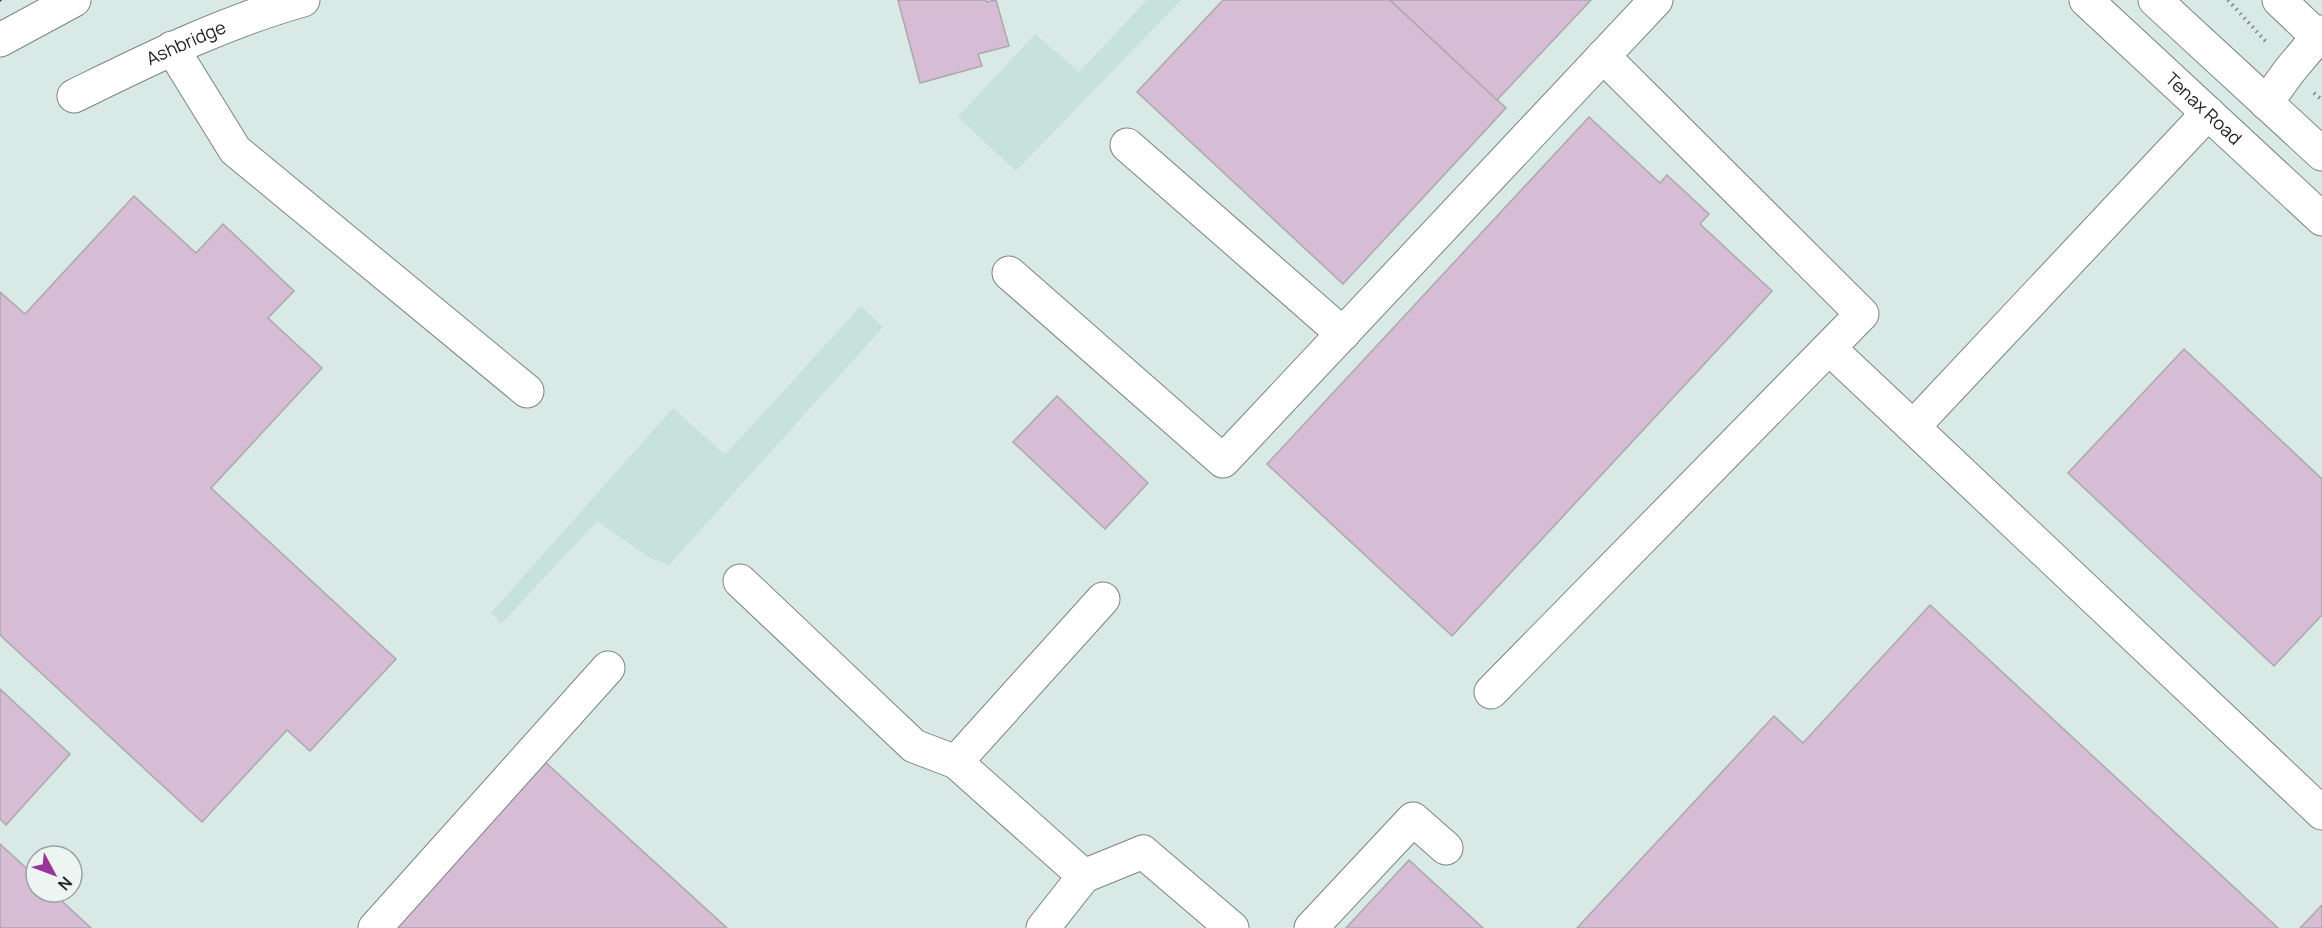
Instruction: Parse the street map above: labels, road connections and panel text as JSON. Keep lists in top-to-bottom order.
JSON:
{
  "streets": {
    "main road": ["Ashbridge", "Tenax Road"]
  },
  "north": "bottom right"
}
